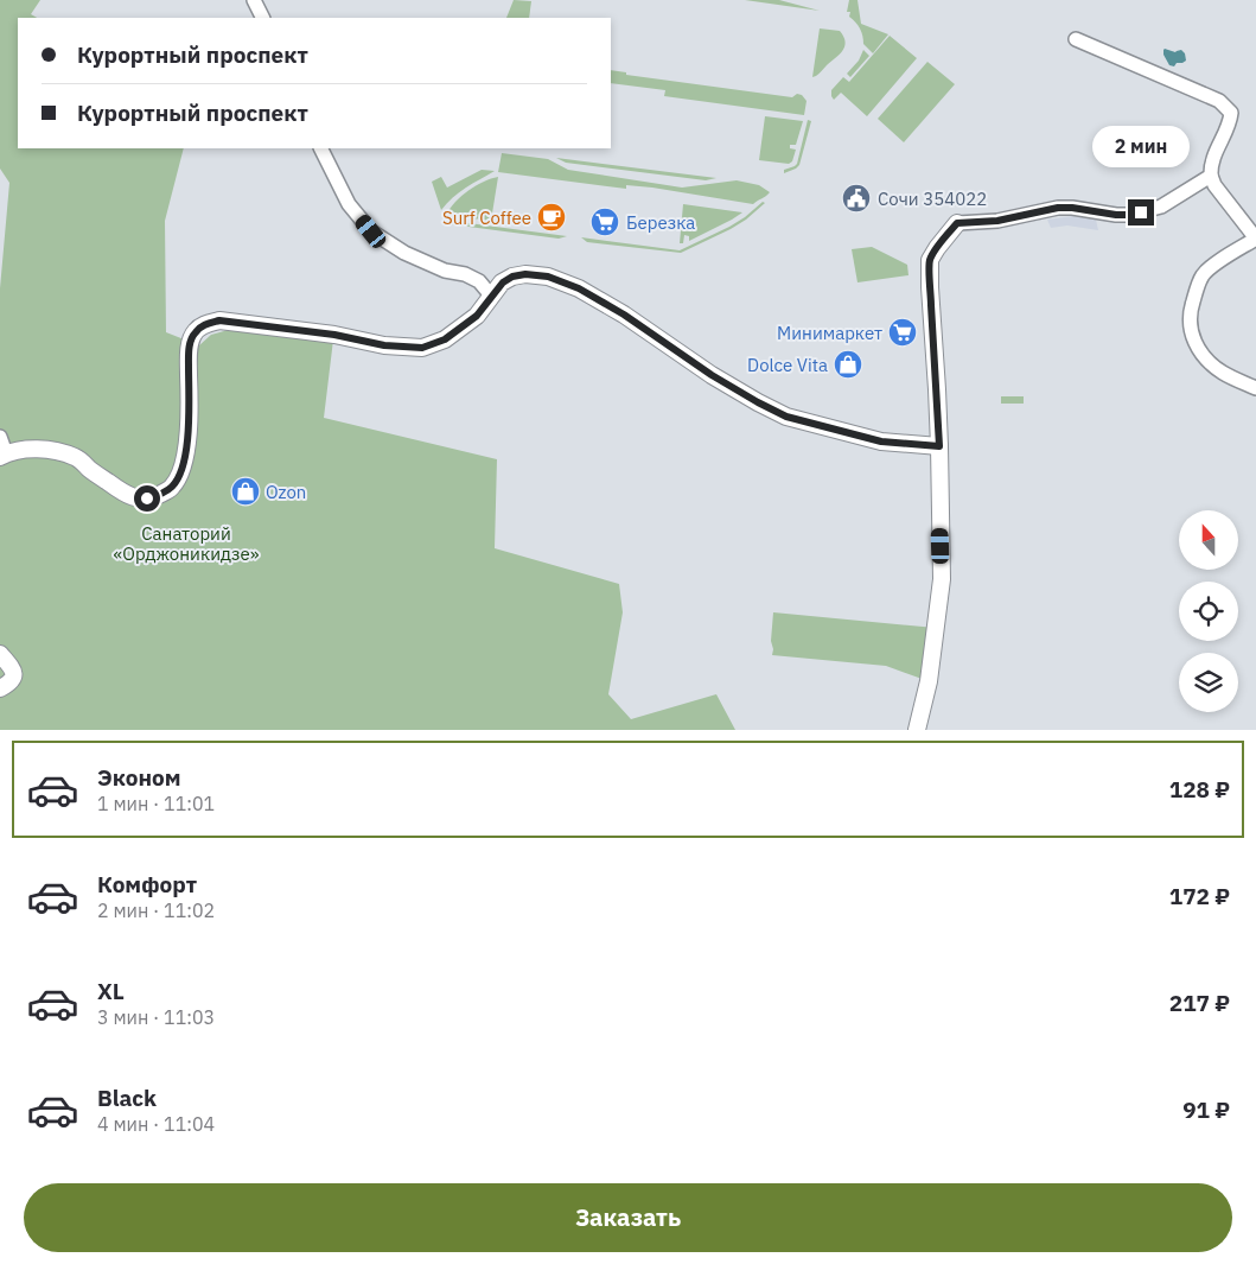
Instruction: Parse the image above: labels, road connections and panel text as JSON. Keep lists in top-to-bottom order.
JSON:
{
  "parks": ["Санаторий «Орджоникидзе»"],
  "places": {
    "public building": ["Сочи 354022"],
    "cafe": ["Surf Coffee"],
    "supermarket": ["Березка", "Минимаркет"],
    "shop": ["Dolce Vita", "Ozon"]
  },
  "north": "top",
  "page": {
    "banner": ["Курортный проспект", "Курортный проспект"],
    "bubble": "2 мин",
    "list": [
      {
        "name": "Эконом",
        "note": "1 мин · 11:01",
        "value": "128 ₽"
      },
      {
        "name": "Комфорт",
        "note": "2 мин · 11:02",
        "value": "172 ₽"
      },
      {
        "name": "XL",
        "note": "3 мин · 11:03",
        "value": "217 ₽"
      },
      {
        "name": "Black",
        "note": "4 мин · 11:04",
        "value": "91 ₽"
      }
    ],
    "buttons": "Заказать"
  }
}
